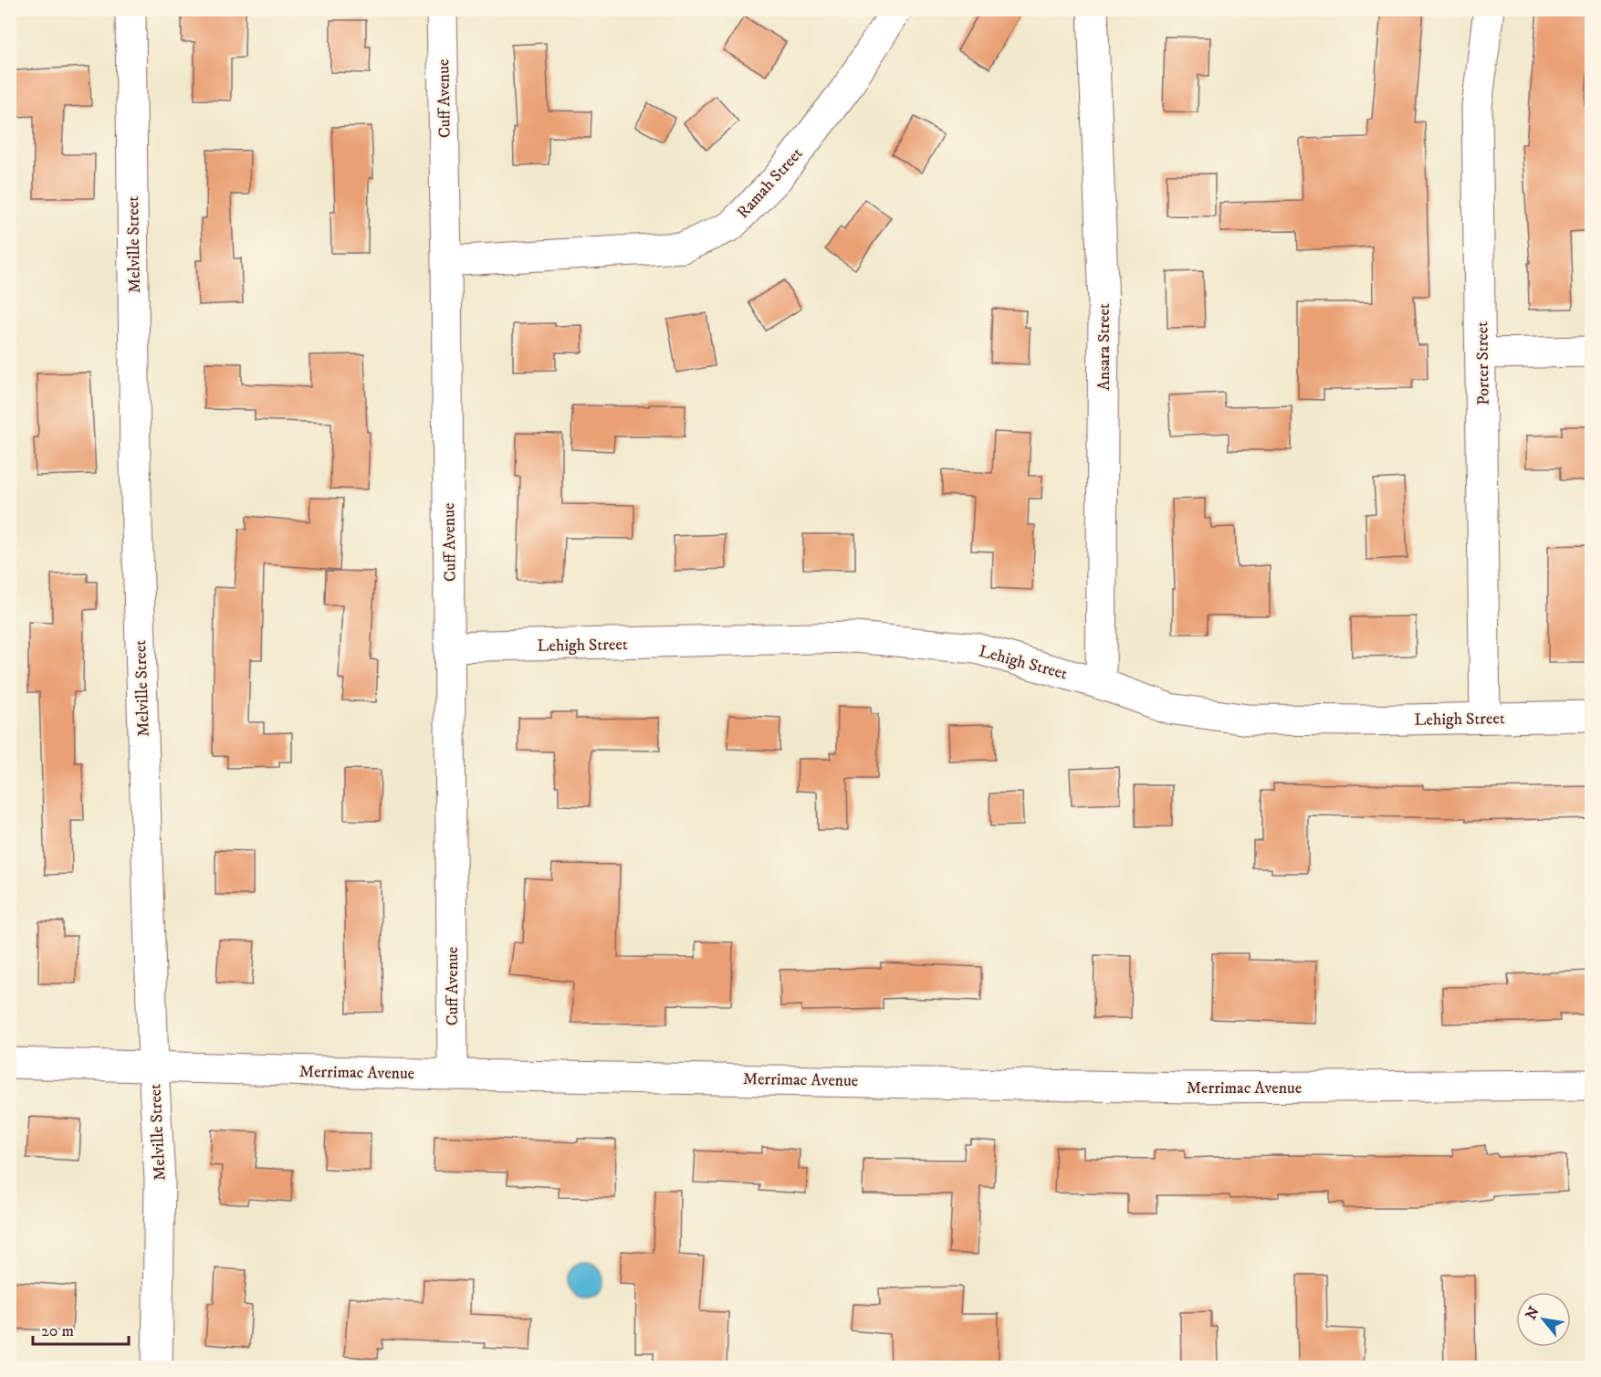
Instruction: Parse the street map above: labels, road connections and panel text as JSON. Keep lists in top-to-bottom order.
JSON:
{
  "streets": {
    "street": [
      "Cuff Avenue",
      "Ramah Street",
      "Melville Street",
      "Ansara Street",
      "Porter Street",
      "Lehigh Street",
      "Merrimac Avenue"
    ]
  },
  "crossings": [
    ["Cuff Avenue", "Ramah Street"],
    ["Cuff Avenue", "Lehigh Street"],
    ["Cuff Avenue", "Merrimac Avenue"],
    ["Melville Street", "Merrimac Avenue"],
    ["Ansara Street", "Lehigh Street"],
    ["Porter Street", "Lehigh Street"]
  ],
  "scale_bar": "20 m",
  "north": "top left"
}
